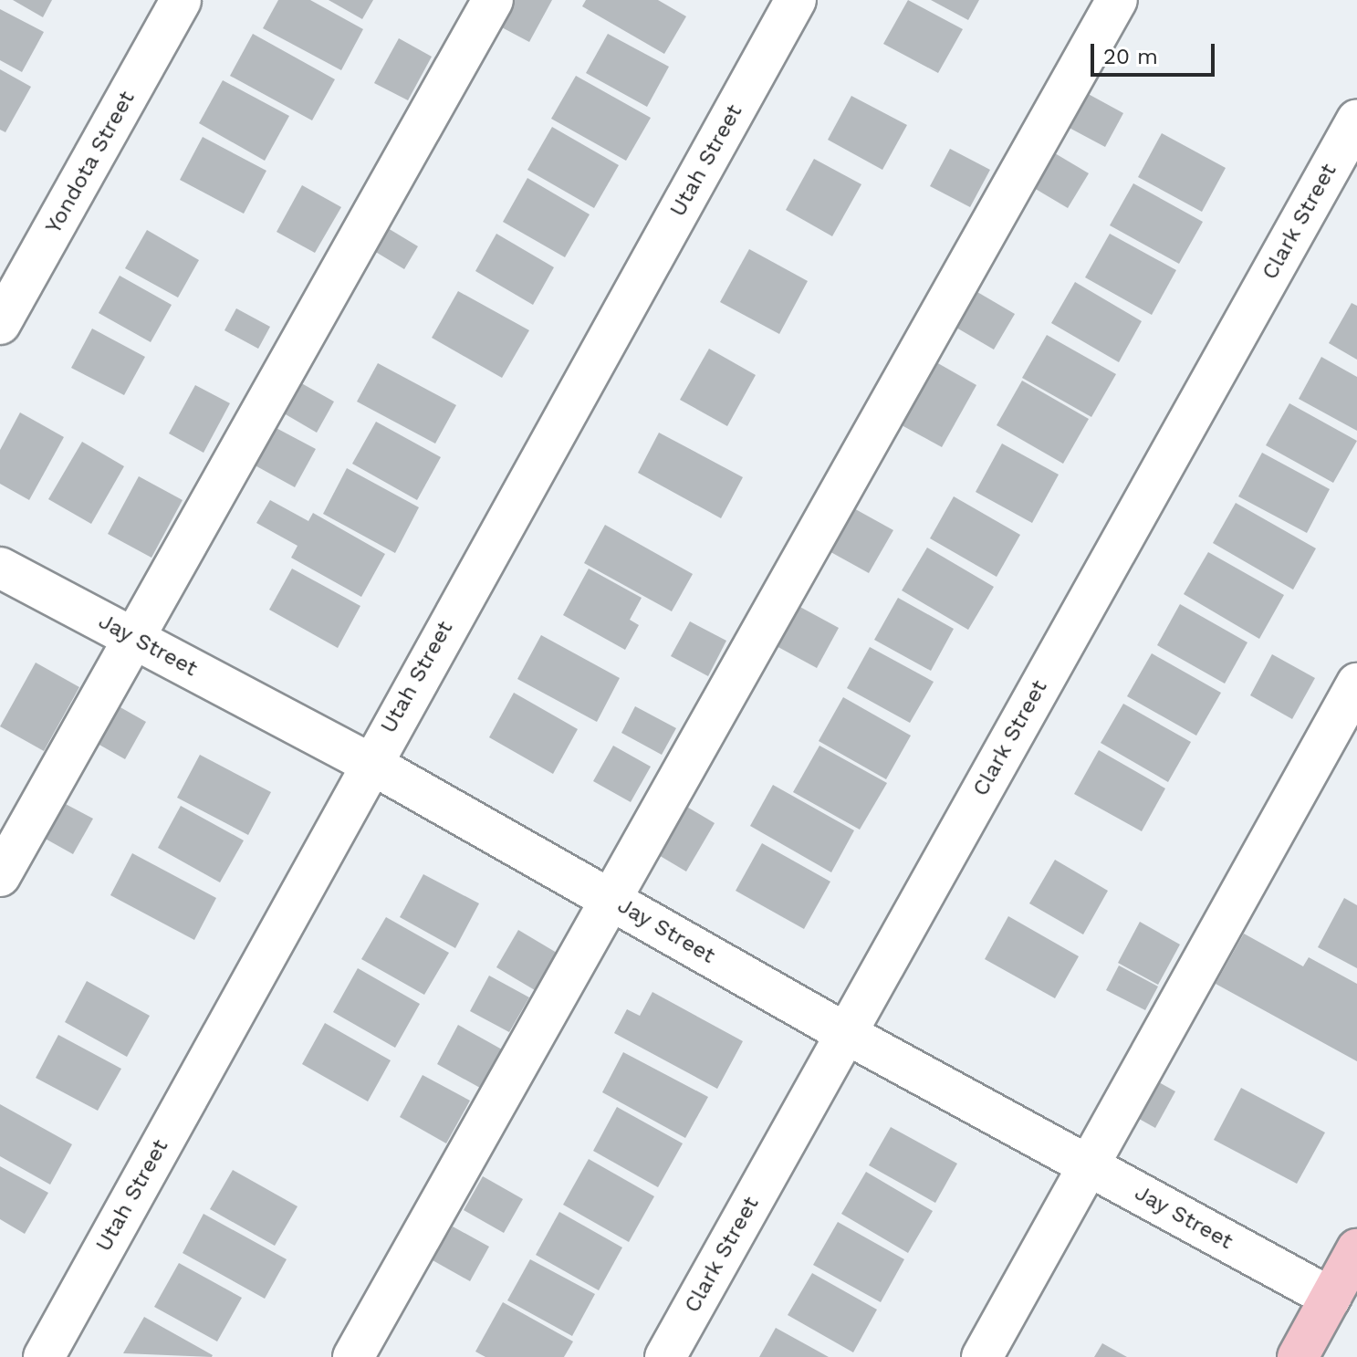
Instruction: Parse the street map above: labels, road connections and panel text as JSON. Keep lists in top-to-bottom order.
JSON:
{
  "streets": {
    "street": [
      "Utah Street",
      "Yondota Street",
      "Clark Street",
      "Jay Street"
    ]
  },
  "crossings": [
    ["Utah Street", "Jay Street"],
    ["Clark Street", "Jay Street"]
  ],
  "scale_bar": "20 m"
}
